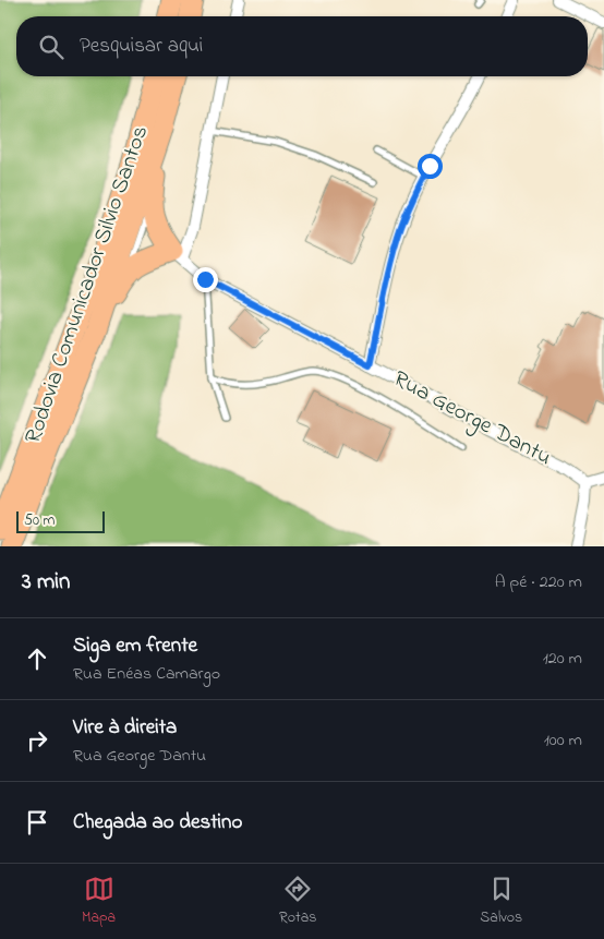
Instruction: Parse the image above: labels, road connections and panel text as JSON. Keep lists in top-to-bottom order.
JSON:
{
  "streets": {
    "highway": ["Rodovia Comunicador Silvio Santos"],
    "street": ["Rua George Dantu"]
  },
  "scale_bar": "50 m",
  "page": {
    "search": "Pesquisar aqui",
    "scale": "50 m",
    "heading": ["3 min", "A pé · 220 m"],
    "list": [
      ["Siga em frente", "Rua Enéas Camargo", "120 m"],
      ["Vire à direita", "Rua George Dantu", "100 m"],
      "Chegada ao destino"
    ],
    "nav": ["Mapa", "Rotas", "Salvos"]
  }
}
